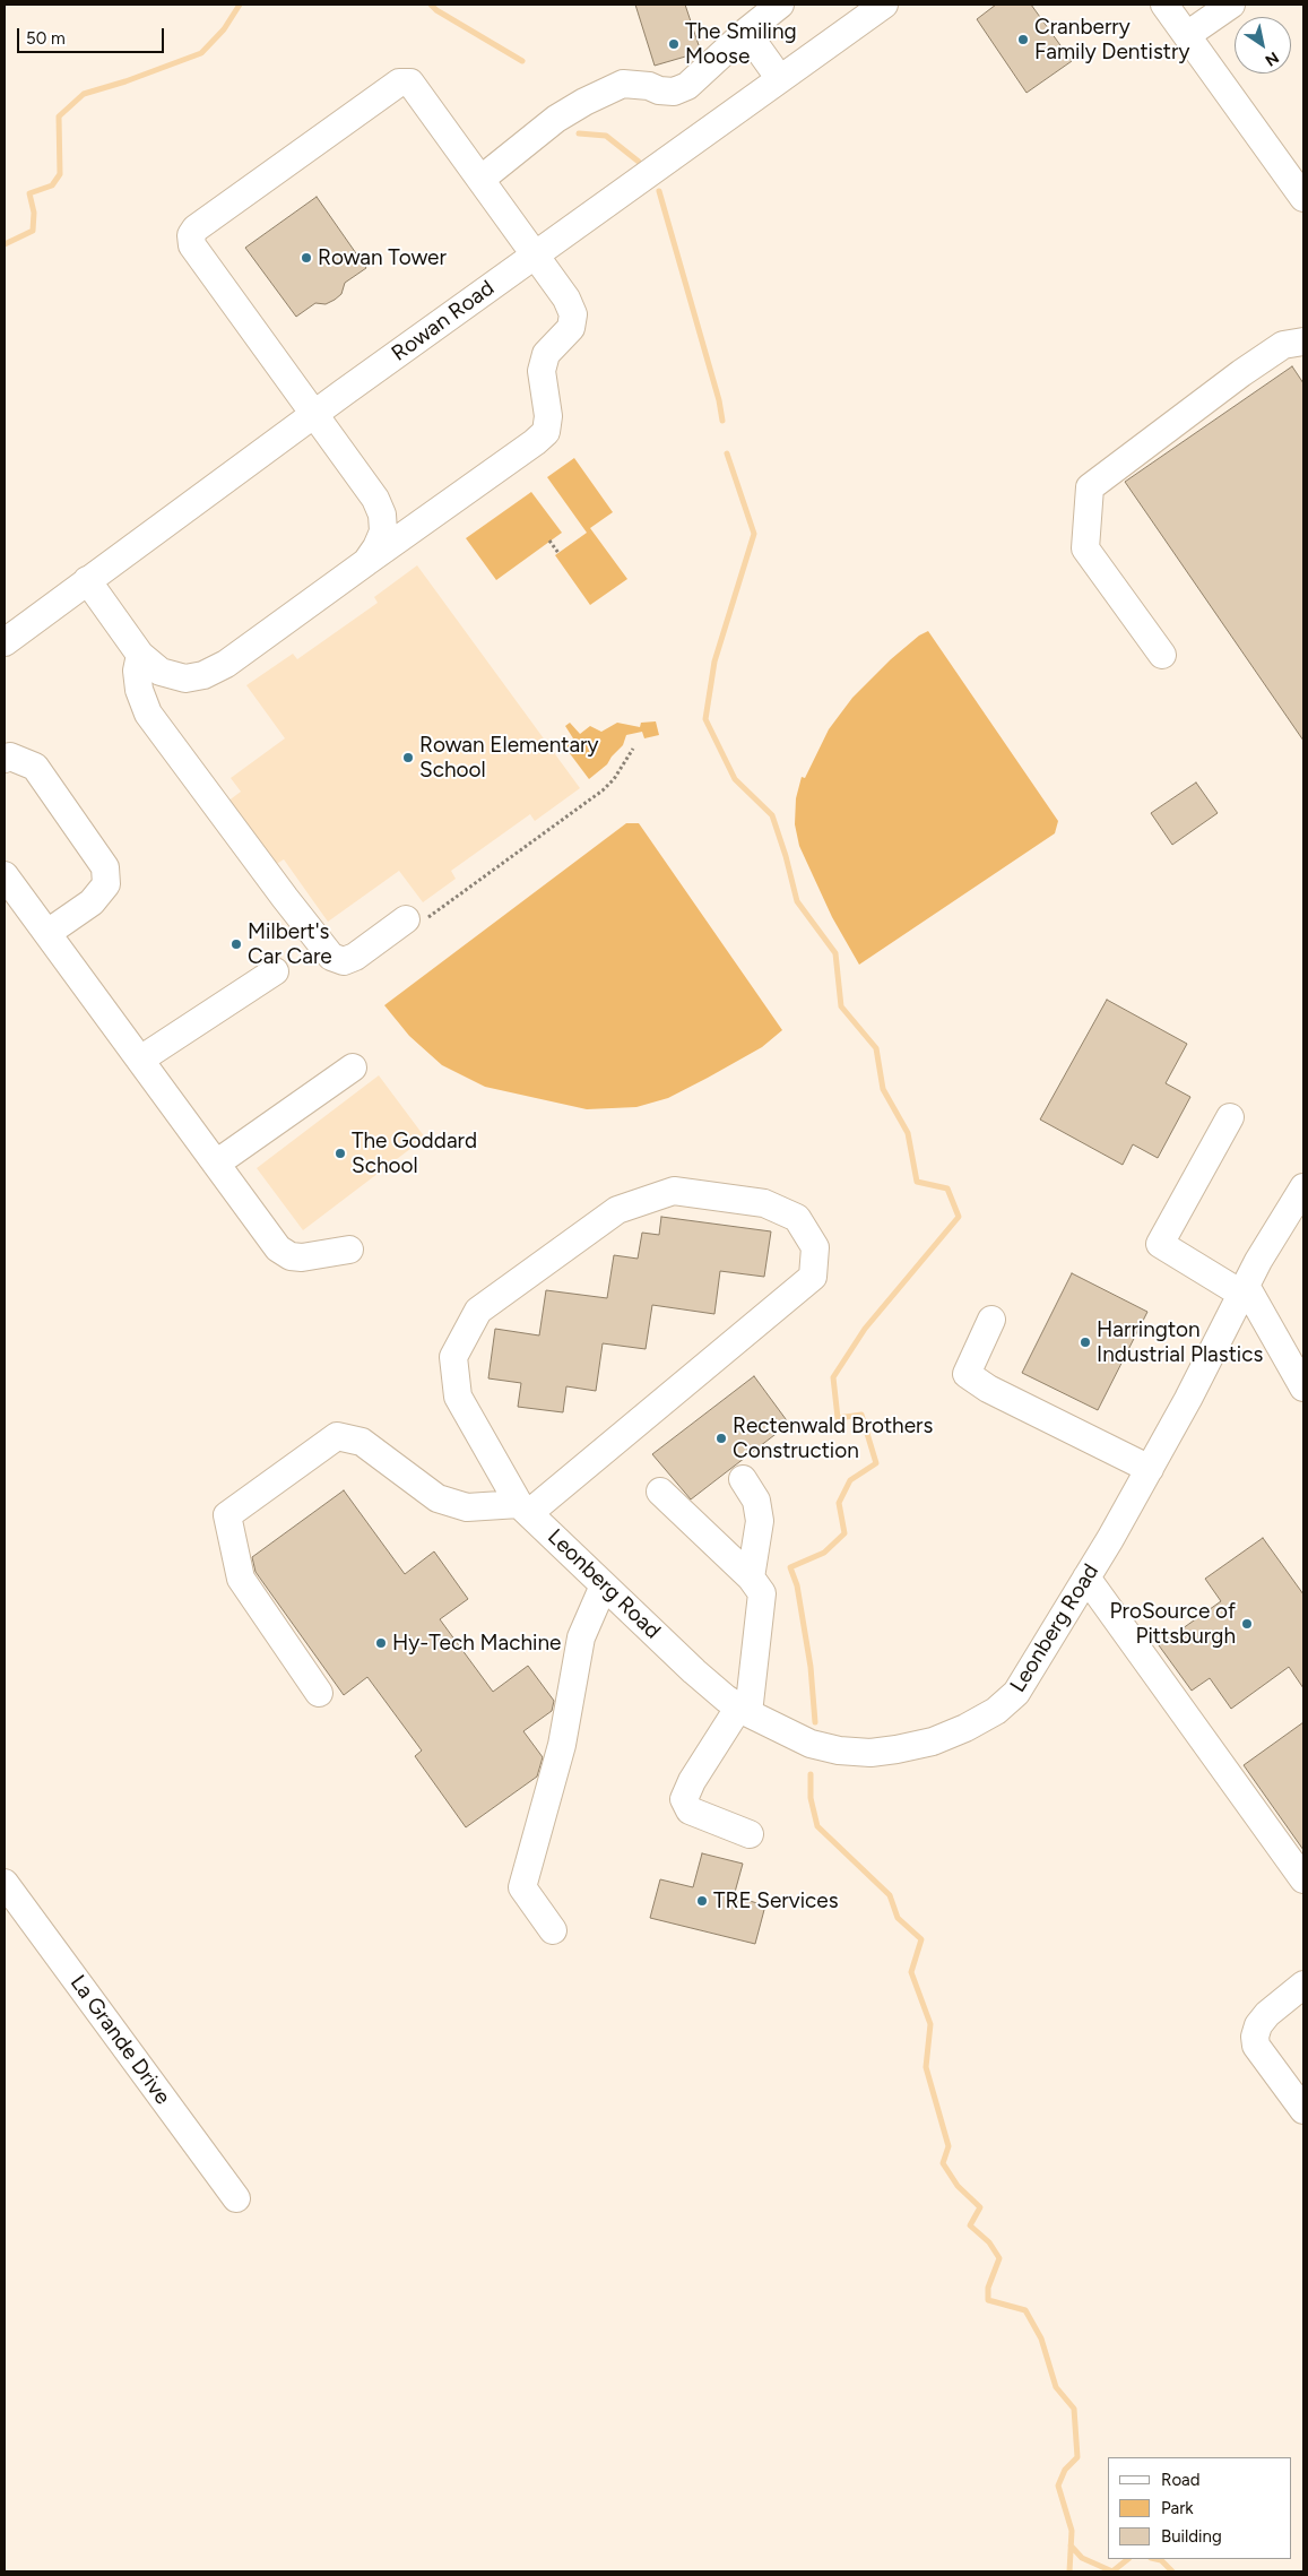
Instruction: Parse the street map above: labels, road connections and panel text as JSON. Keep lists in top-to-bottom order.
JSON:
{
  "streets": {
    "street": ["Rowan Road", "Leonberg Road", "La Grande Drive"]
  },
  "places": [
    "Cranberry Family Dentistry",
    "The Smiling Moose",
    "Rowan Tower",
    "Rowan Elementary School",
    "Milbert's Car Care",
    "The Goddard School",
    "Harrington Industrial Plastics",
    "Rectenwald Brothers Construction",
    "ProSource of Pittsburgh",
    "Hy-Tech Machine",
    "TRE Services"
  ],
  "legend": ["Road", "Park", "Building"],
  "scale_bar": "50 m",
  "north": "bottom right"
}
